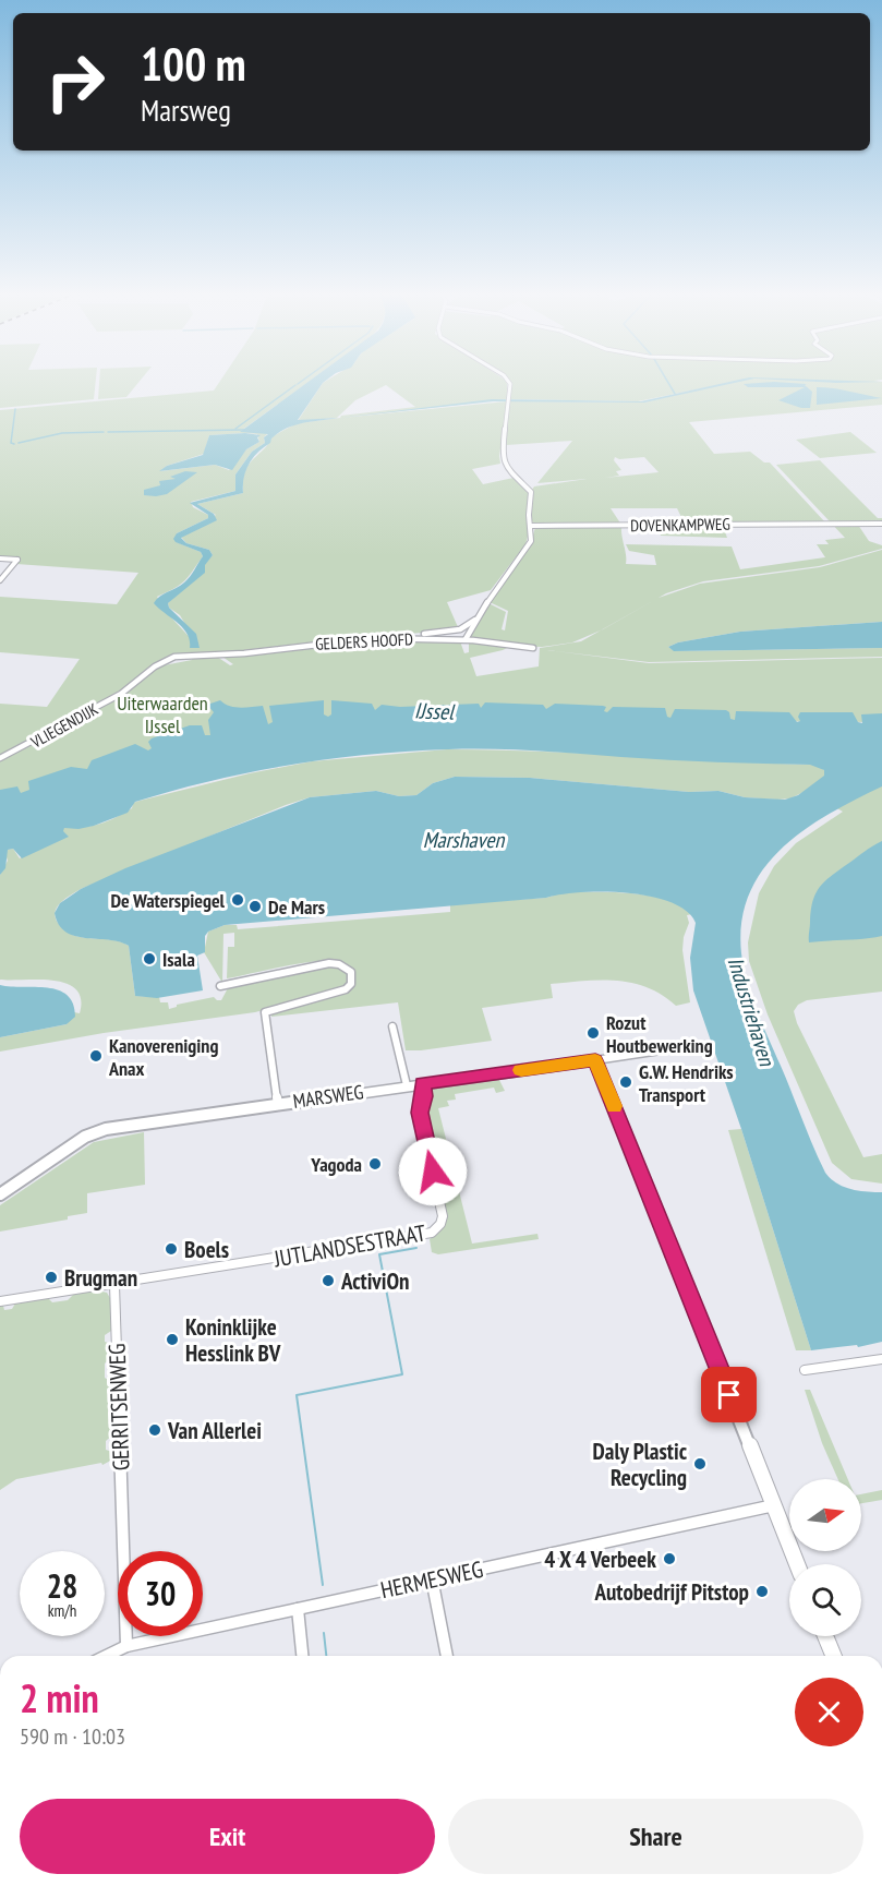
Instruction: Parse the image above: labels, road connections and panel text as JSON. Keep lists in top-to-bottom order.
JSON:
{
  "streets": {
    "street": [
      "DOVENKAMPWEG",
      "GELDERS HOOFD",
      "VLIEGENDIJK",
      "MARSWEG",
      "JUTLANDSESTRAAT",
      "GERRITSENWEG",
      "HERMESWEG"
    ]
  },
  "crossings": [
    ["GELDERS HOOFD", "VLIEGENDIJK"],
    ["MARSWEG", "JUTLANDSESTRAAT"],
    ["JUTLANDSESTRAAT", "GERRITSENWEG"],
    ["GERRITSENWEG", "HERMESWEG"]
  ],
  "water": ["IJssel", "Marshaven", "Industriehaven"],
  "parks": ["Uiterwaarden IJssel"],
  "places": [
    "De Waterspiegel",
    "De Mars",
    "Isala",
    "Rozut Houtbewerking",
    "Kanovereniging Anax",
    "G.W. Hendriks Transport",
    "Yagoda",
    "Boels",
    "Brugman",
    "ActiviOn",
    "Koninklijke Hesslink BV",
    "Van Allerlei",
    "Daly Plastic Recycling",
    "4 X 4 Verbeek",
    "Autobedrijf Pitstop"
  ],
  "north": "right",
  "page": {
    "turn": ["100 m", "Marsweg"],
    "speed": "28 km/h",
    "limit": "30",
    "heading": ["2 min", "590 m · 10:03"],
    "buttons": ["Exit", "Share"]
  }
}
